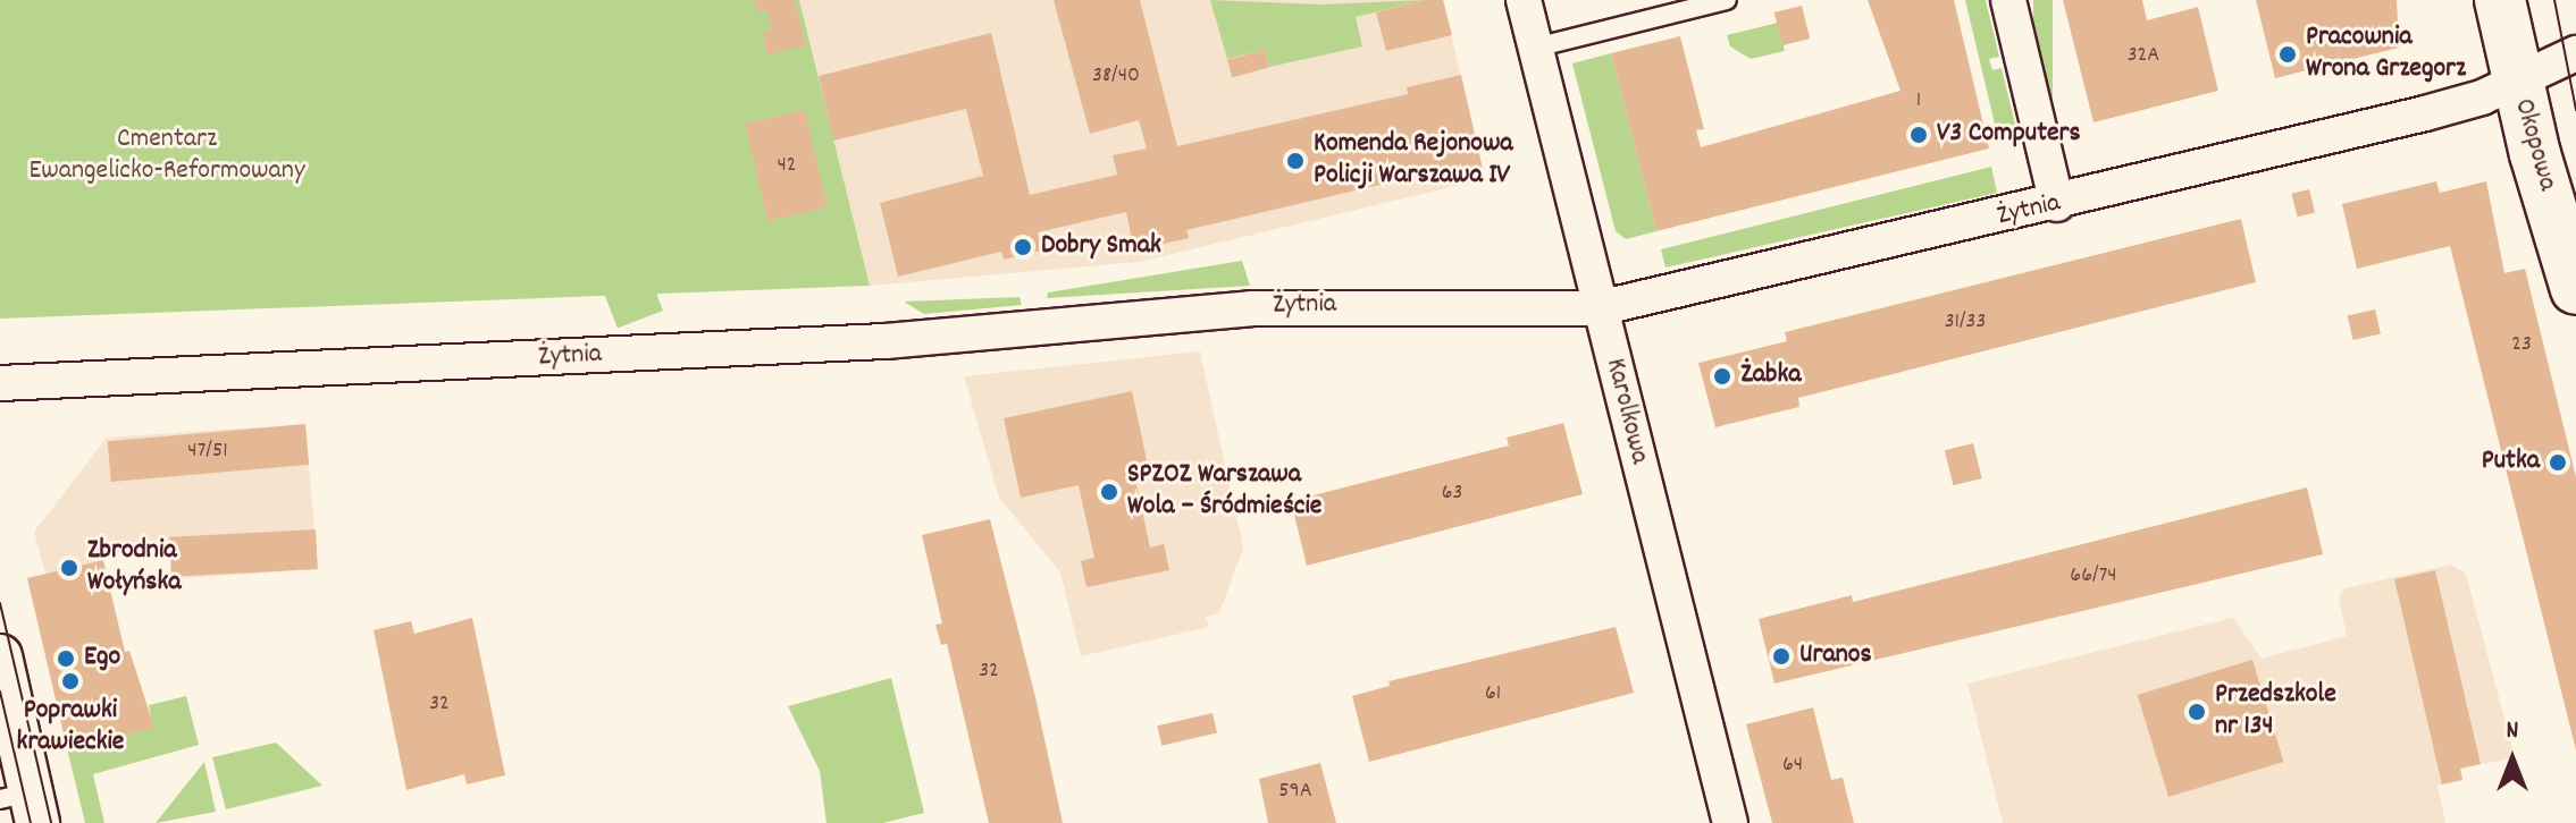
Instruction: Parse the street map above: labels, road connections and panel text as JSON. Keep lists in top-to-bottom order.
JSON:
{
  "streets": {
    "main road": ["Okopowa"],
    "street": ["Żytnia", "Karolkowa"]
  },
  "crossings": [
    ["Okopowa", "Żytnia"],
    ["Żytnia", "Karolkowa"]
  ],
  "parks": ["Cmentarz Ewangelicko-Reformowany"],
  "places": [
    "Pracownia Wrona Grzegorz",
    "V3 Computers",
    "Komenda Rejonowa Policji Warszawa IV",
    "Dobry Smak",
    "Żabka",
    "Putka",
    "SPZOZ Warszawa Wola – Śródmieście",
    "Zbrodnia Wołyńska",
    "Uranos",
    "Ego",
    "Poprawki krawieckie",
    "Przedszkole nr 134"
  ],
  "house_numbers": [
    "32A",
    "38/40",
    "1",
    "42",
    "31/33",
    "23",
    "47/51",
    "63",
    "66/74",
    "32",
    "61",
    "32",
    "64",
    "59A"
  ],
  "north": "top"
}
